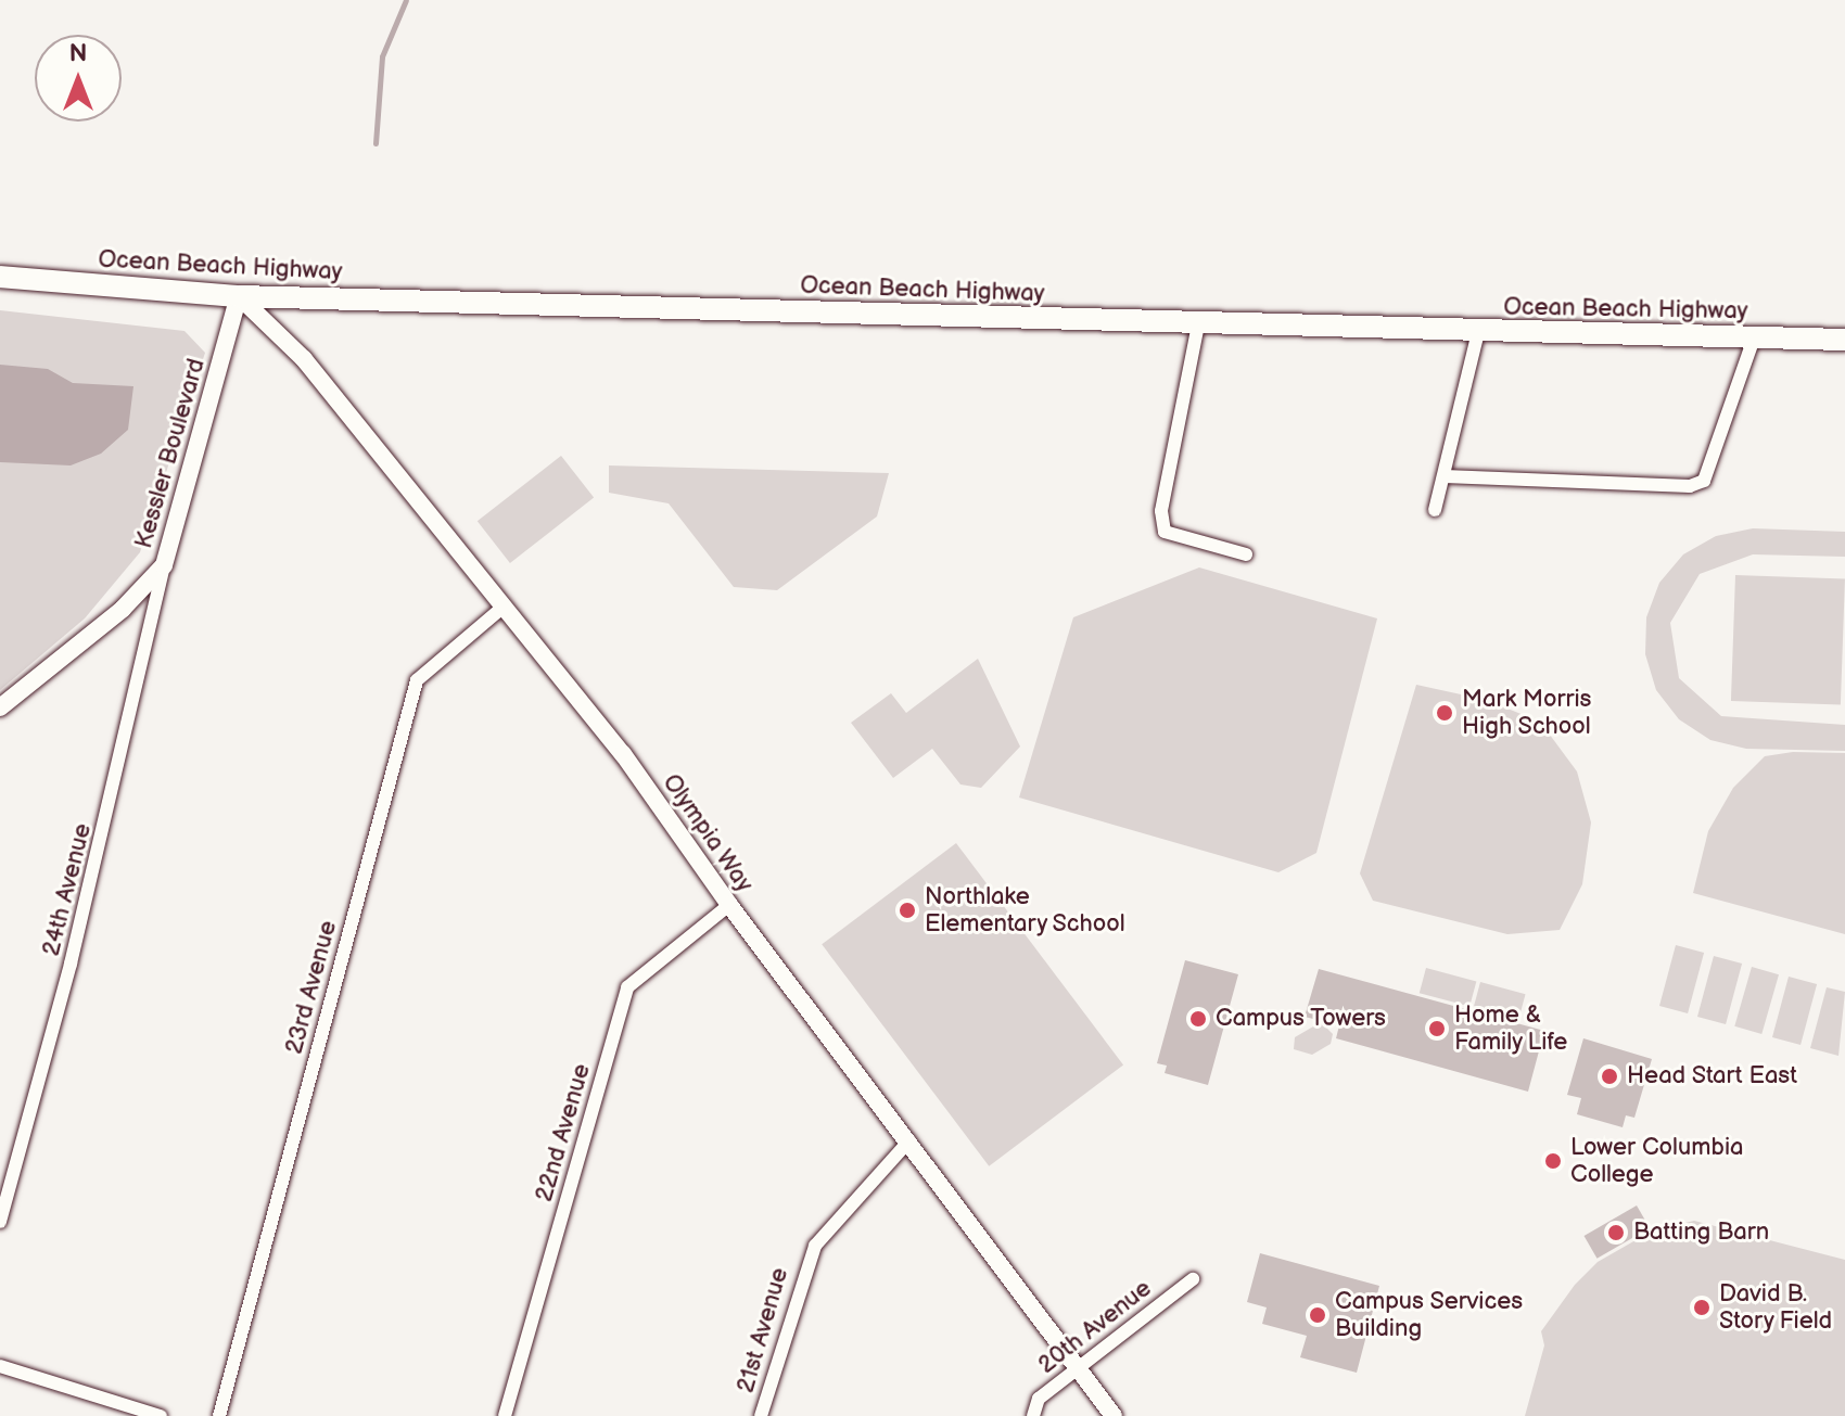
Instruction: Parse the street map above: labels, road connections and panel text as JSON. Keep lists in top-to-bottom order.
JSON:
{
  "streets": {
    "main road": ["Ocean Beach Highway"],
    "street": [
      "Kessler Boulevard",
      "Olympia Way",
      "24th Avenue",
      "23rd Avenue",
      "22nd Avenue",
      "20th Avenue",
      "21st Avenue"
    ]
  },
  "crossings": [
    ["Ocean Beach Highway", "Kessler Boulevard"],
    ["Ocean Beach Highway", "Olympia Way"],
    ["Kessler Boulevard", "Olympia Way"],
    ["Kessler Boulevard", "24th Avenue"],
    ["Olympia Way", "23rd Avenue"],
    ["Olympia Way", "22nd Avenue"],
    ["Olympia Way", "20th Avenue"],
    ["Olympia Way", "21st Avenue"]
  ],
  "places": [
    "Mark Morris High School",
    "Northlake Elementary School",
    "Campus Towers",
    "Home & Family Life",
    "Head Start East",
    "Lower Columbia College",
    "Batting Barn",
    "David B. Story Field",
    "Campus Services Building"
  ],
  "north": "top"
}
